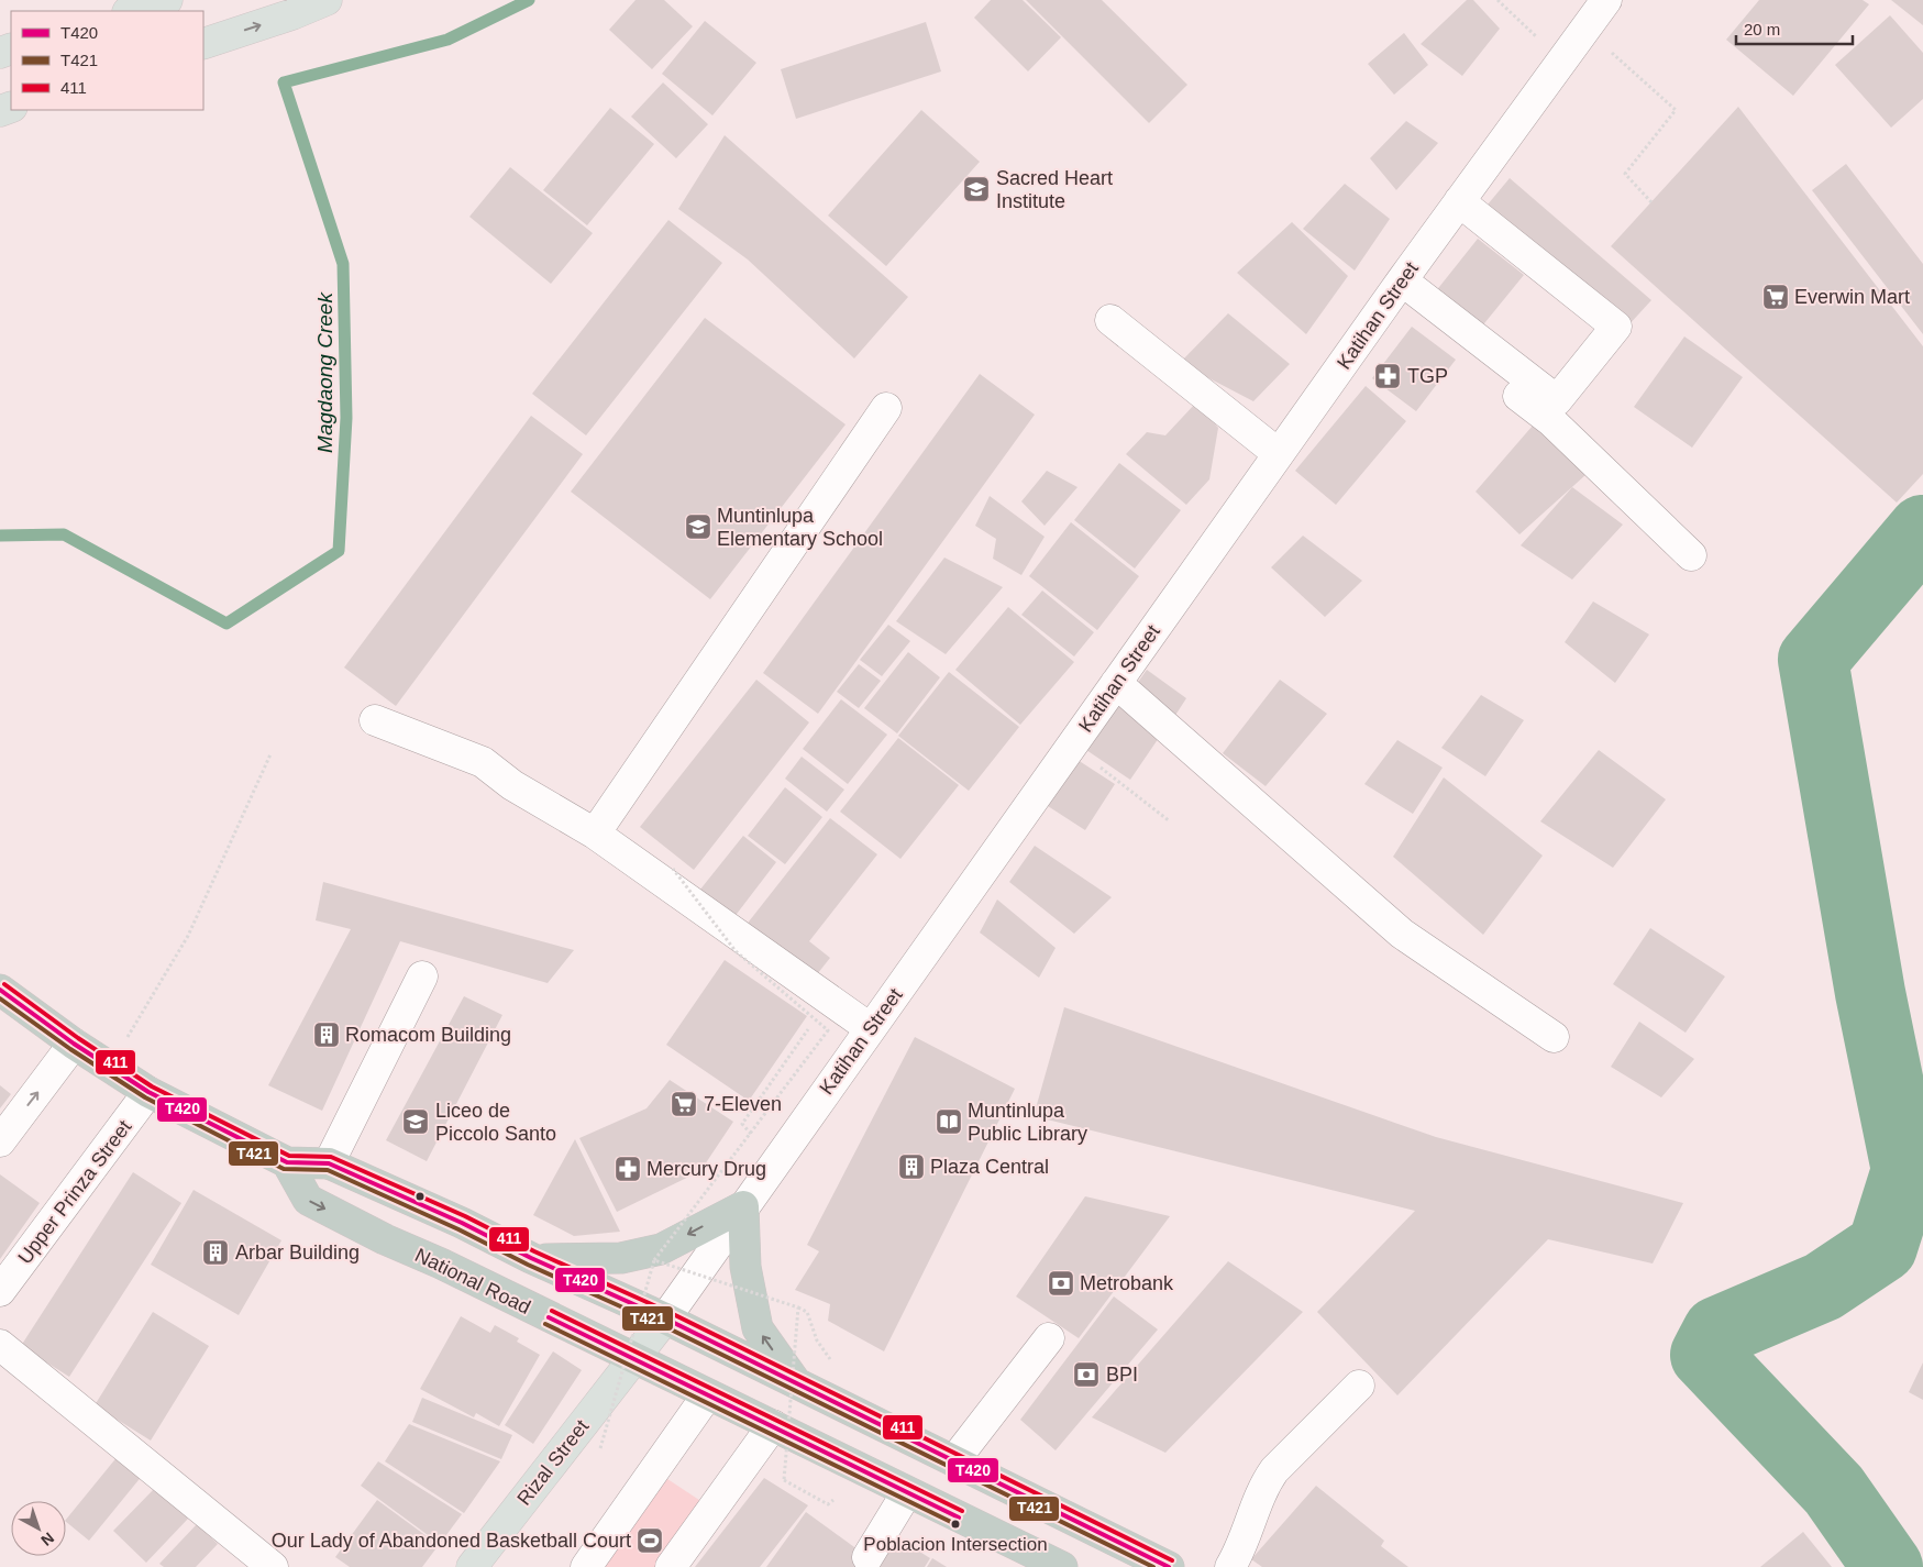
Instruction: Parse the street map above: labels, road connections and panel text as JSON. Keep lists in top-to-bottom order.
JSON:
{
  "streets": {
    "highway": ["National Road"],
    "main road": ["Katihan Street", "Rizal Street"],
    "street": ["Upper Prinza Street"]
  },
  "crossings": [
    ["Katihan Street", "National Road"],
    ["Katihan Street", "Rizal Street"],
    ["National Road", "Rizal Street"]
  ],
  "water": ["Magdaong Creek"],
  "places": {
    "school or university": ["Sacred Heart Institute", "Muntinlupa Elementary School", "Liceo de Piccolo Santo"],
    "supermarket": ["Everwin Mart", "7-Eleven"],
    "pharmacy": ["TGP", "Mercury Drug"],
    "building": ["Romacom Building", "Plaza Central", "Arbar Building"],
    "library": ["Muntinlupa Public Library"],
    "bank": ["Metrobank", "BPI"],
    "other": ["Poblacion Intersection"],
    "sports": ["Our Lady of Abandoned Basketball Court"]
  },
  "lines": ["transit line 411", "transit line T420", "transit line T421"],
  "legend": ["T420", "T421", "411"],
  "scale_bar": "20 m",
  "north": "bottom right"
}
